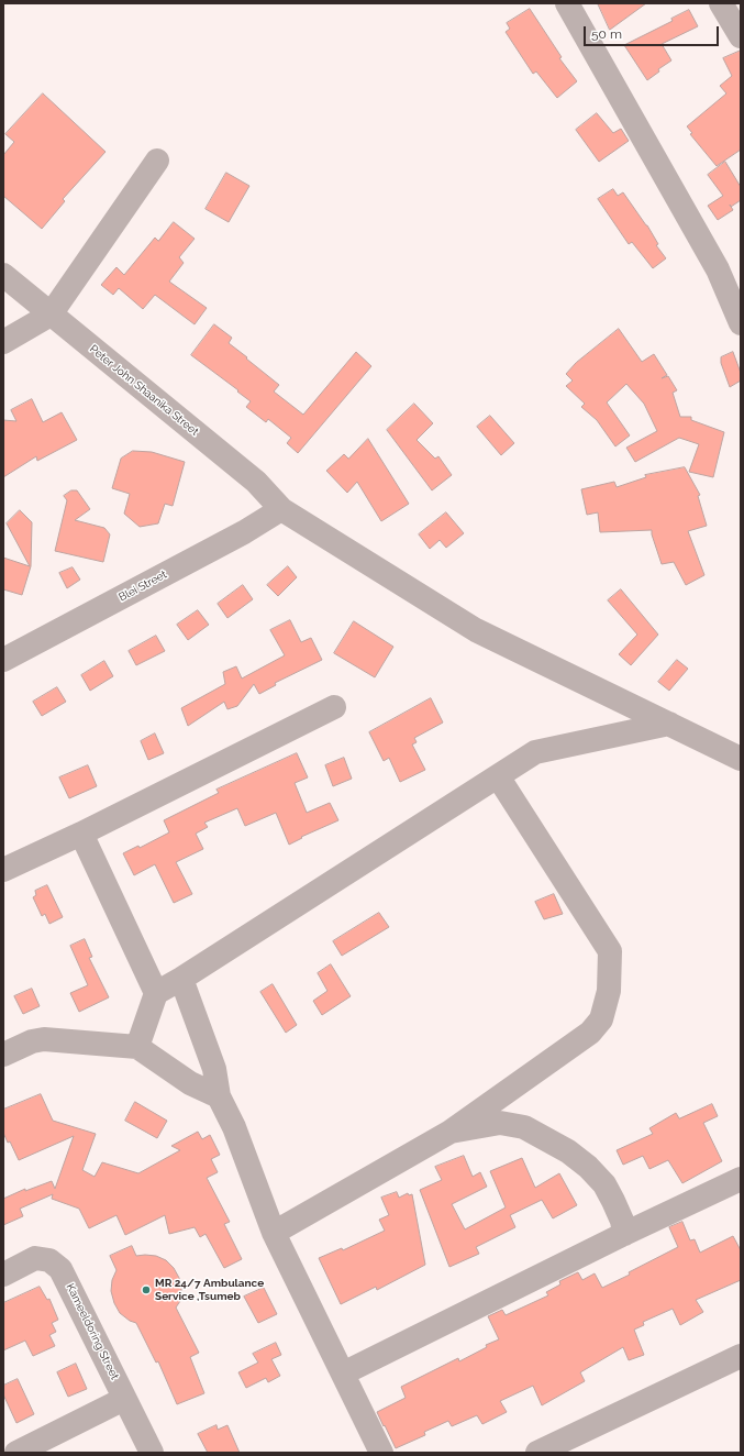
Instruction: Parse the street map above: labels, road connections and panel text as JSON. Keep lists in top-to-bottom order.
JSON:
{
  "streets": {
    "street": ["Peter John Shaanika Street", "Blei Street", "Kameeldoring Street"]
  },
  "crossings": [
    ["Peter John Shaanika Street", "Blei Street"]
  ],
  "places": ["MR 24/7 Ambulance Service ,Tsumeb"],
  "scale_bar": "50 m"
}
